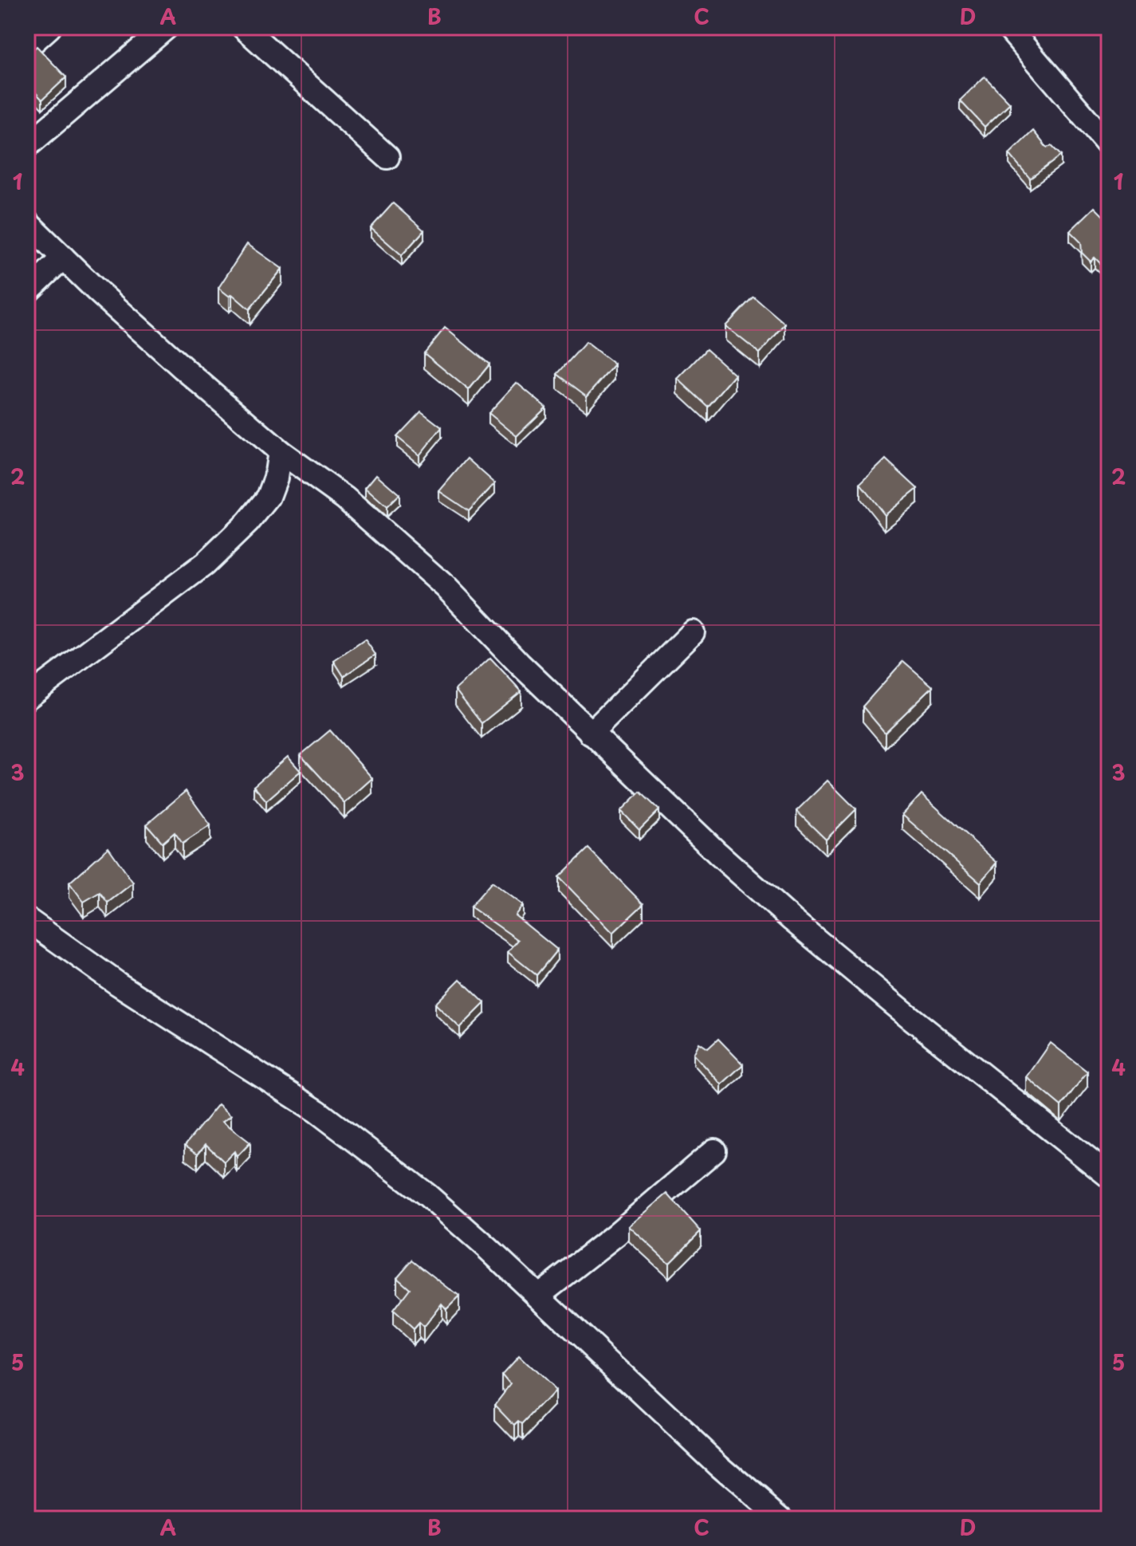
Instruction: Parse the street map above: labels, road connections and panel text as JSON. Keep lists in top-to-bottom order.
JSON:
{
  "grid": {
    "columns": [
      "A",
      "B",
      "C",
      "D"
    ],
    "rows": [
      "1",
      "2",
      "3",
      "4",
      "5"
    ]
  }
}
